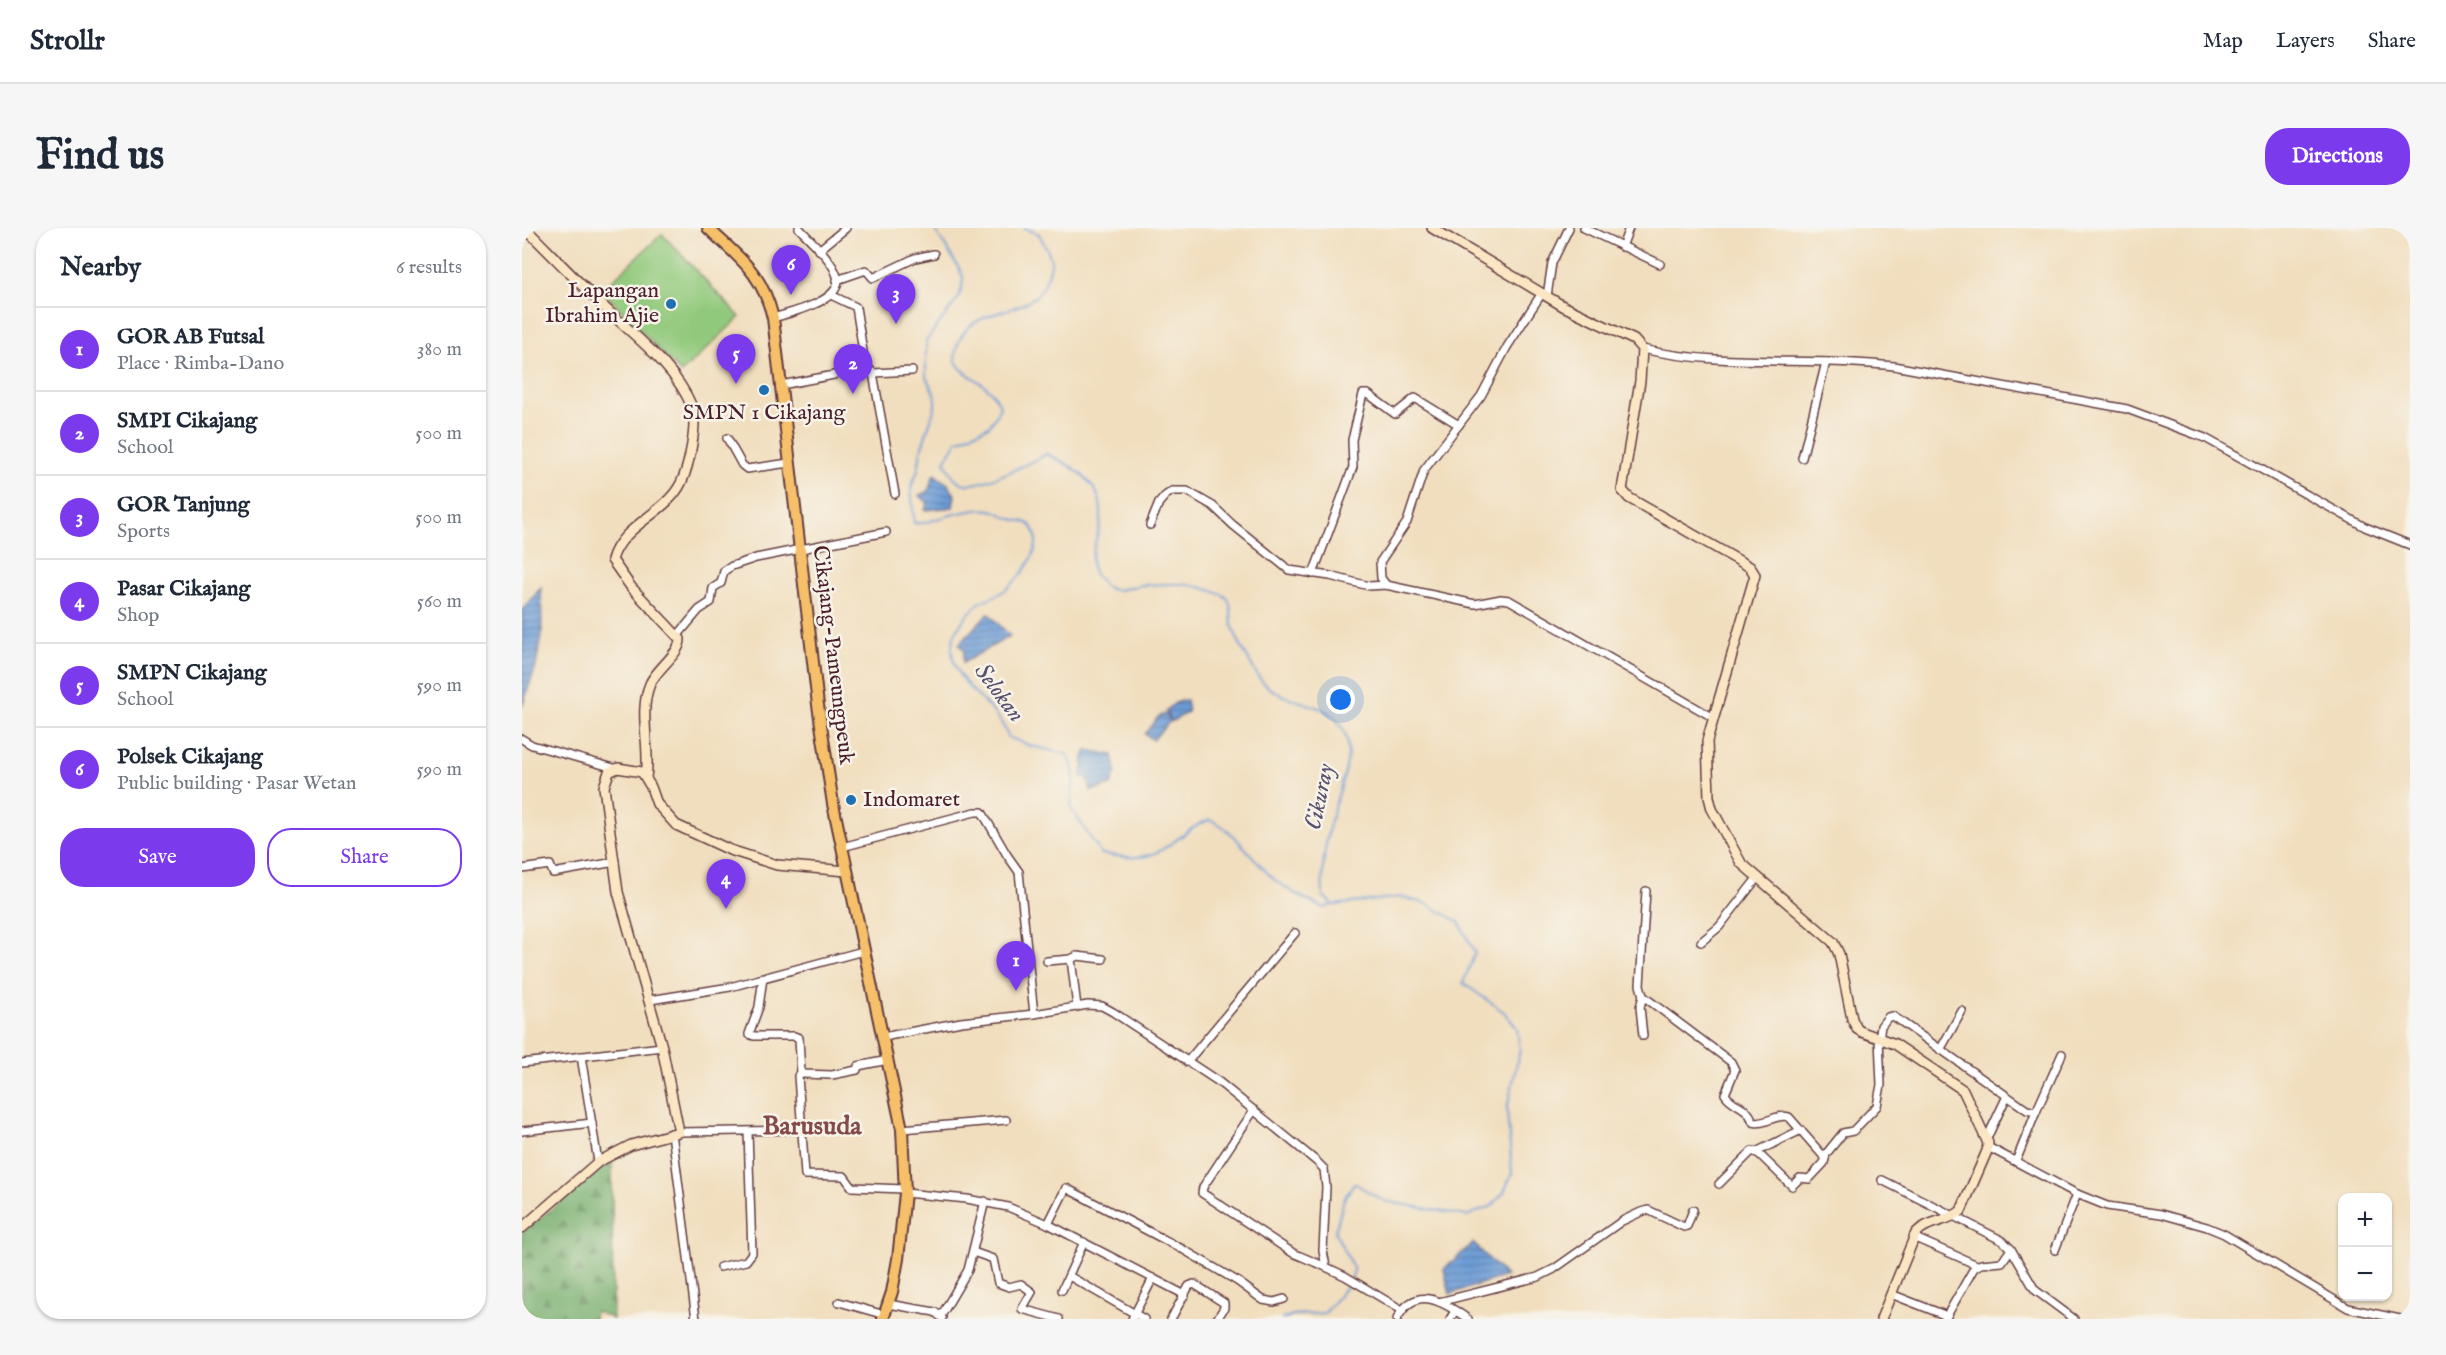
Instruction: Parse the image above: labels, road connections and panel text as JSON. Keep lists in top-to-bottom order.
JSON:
{
  "streets": {
    "main road": ["Cikajang-Pameungpeuk"]
  },
  "districts": ["Barusuda"],
  "water": ["Selokan", "Cikuray"],
  "places": ["Lapangan Ibrahim Ajie", "SMPN 1 Cikajang", "Indomaret"],
  "page": {
    "header": "Strollr",
    "nav": ["Map", "Layers", "Share"],
    "buttons": [
      "Directions",
      ["Save", "Share"]
    ],
    "title": "Find us",
    "heading": ["Nearby", "6 results"],
    "pins": [
      "6",
      "3",
      "5",
      "2",
      "4",
      "1"
    ],
    "list": [
      {
        "mark": "1",
        "name": "GOR AB Futsal",
        "note": "Place · Rimba-Dano",
        "value": "380 m"
      },
      {
        "mark": "2",
        "name": "SMPI Cikajang",
        "note": "School",
        "value": "500 m"
      },
      {
        "mark": "3",
        "name": "GOR Tanjung",
        "note": "Sports",
        "value": "500 m"
      },
      {
        "mark": "4",
        "name": "Pasar Cikajang",
        "note": "Shop",
        "value": "560 m"
      },
      {
        "mark": "5",
        "name": "SMPN Cikajang",
        "note": "School",
        "value": "590 m"
      },
      {
        "mark": "6",
        "name": "Polsek Cikajang",
        "note": "Public building · Pasar Wetan",
        "value": "590 m"
      }
    ],
    "map_buttons": ["+", "−"]
  }
}
